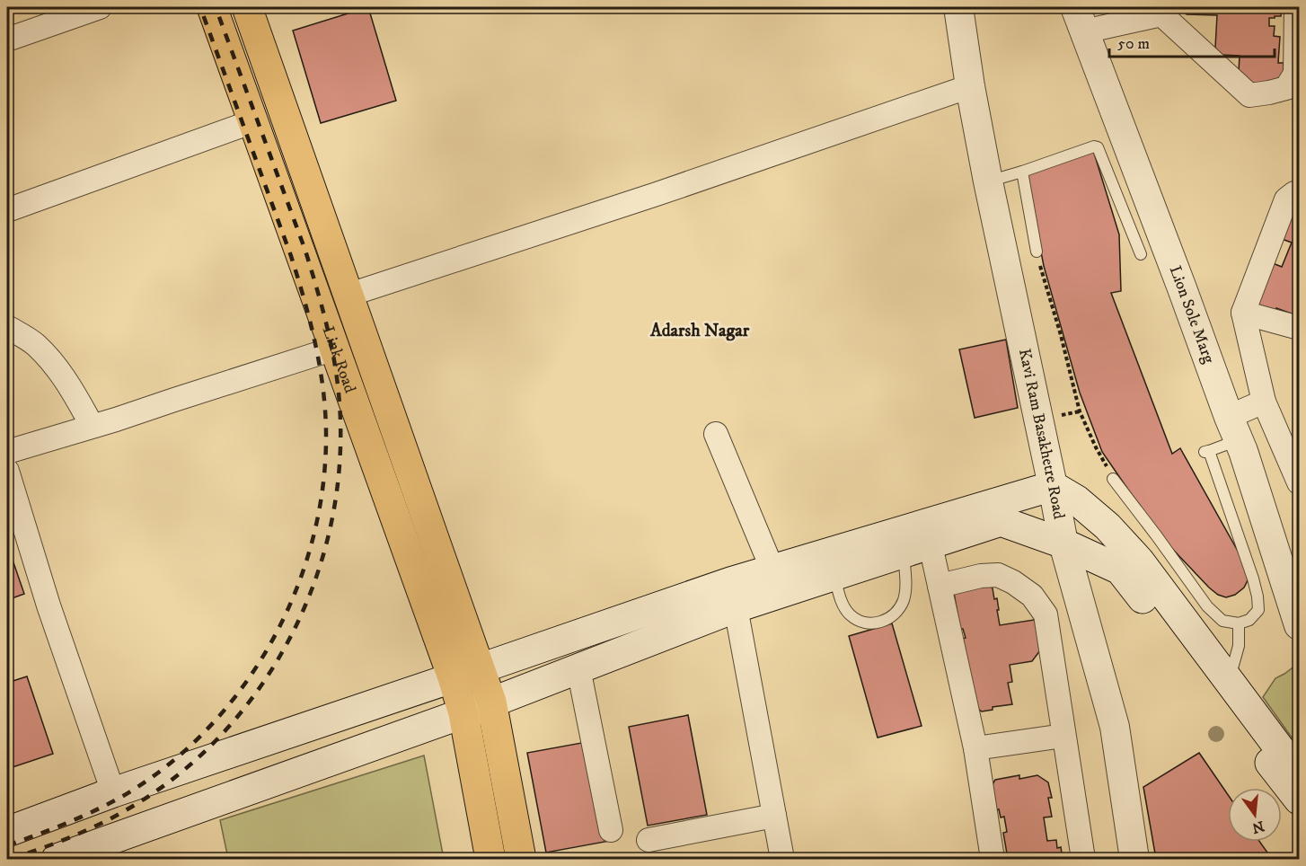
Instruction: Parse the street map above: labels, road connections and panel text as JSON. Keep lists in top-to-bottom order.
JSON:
{
  "streets": {
    "main road": ["Link Road"],
    "street": ["Lion Sole Marg", "Kavi Ram Basakhetre Road"]
  },
  "districts": ["Adarsh Nagar"],
  "scale_bar": "50 m",
  "north": "bottom"
}
